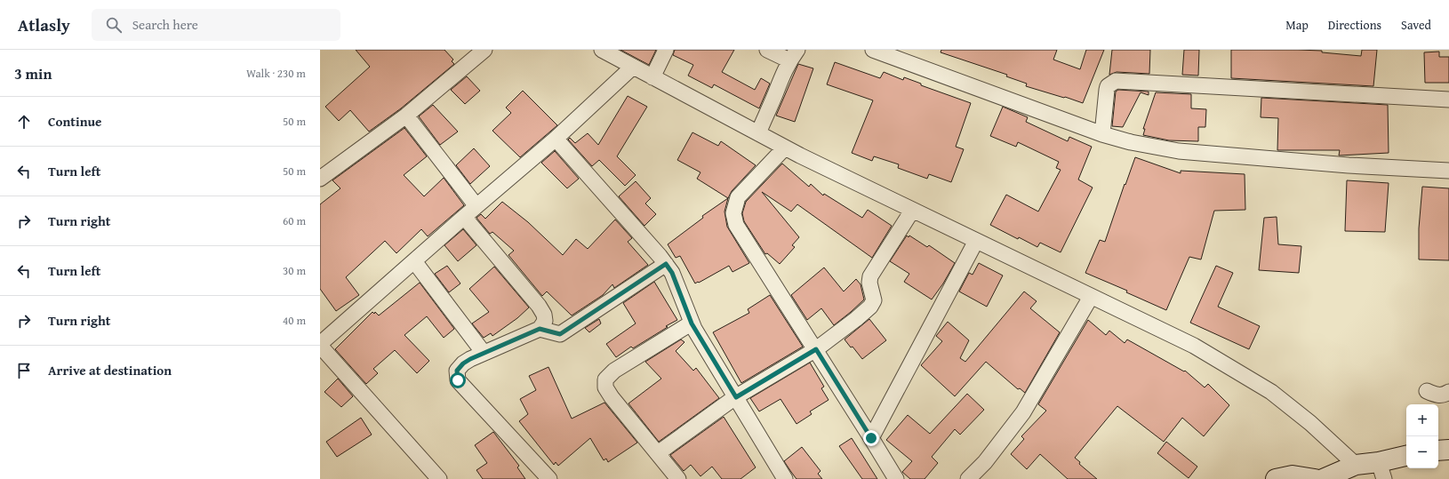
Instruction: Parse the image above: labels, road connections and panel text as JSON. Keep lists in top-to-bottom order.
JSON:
{
  "page": {
    "header": "Atlasly",
    "search": "Search here",
    "nav": ["Map", "Directions", "Saved"],
    "heading": ["3 min", "Walk · 230 m"],
    "list": [
      ["Continue", "50 m"],
      ["Turn left", "50 m"],
      ["Turn right", "60 m"],
      ["Turn left", "30 m"],
      ["Turn right", "40 m"],
      "Arrive at destination"
    ],
    "map_buttons": ["+", "−"]
  }
}
